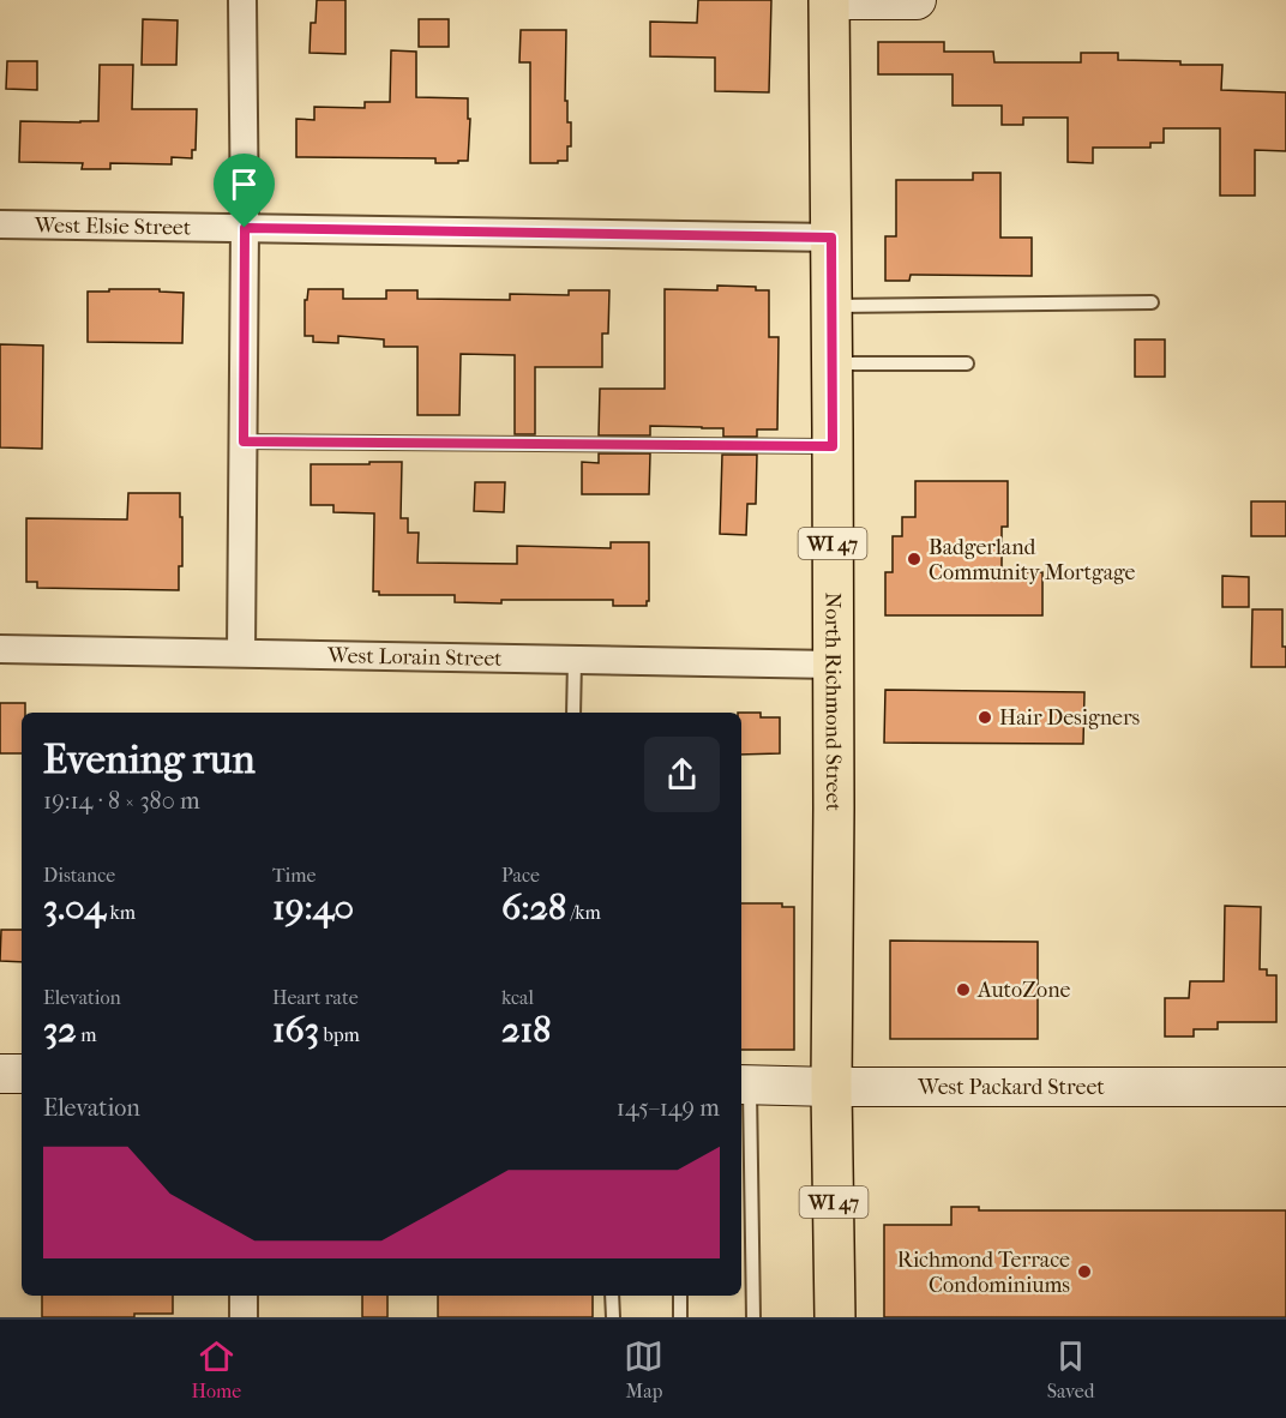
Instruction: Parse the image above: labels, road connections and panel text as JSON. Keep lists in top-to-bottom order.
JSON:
{
  "streets": {
    "main road": ["WI 47", "North Richmond Street"],
    "street": ["West Elsie Street", "West Lorain Street", "West Packard Street"]
  },
  "crossings": [
    ["West Elsie Street", "North Richmond Street"],
    ["West Lorain Street", "North Richmond Street"],
    ["North Richmond Street", "West Packard Street"]
  ],
  "places": [
    "Badgerland Community Mortgage",
    "Hair Designers",
    "AutoZone",
    "Richmond Terrace Condominiums"
  ],
  "page": {
    "heading": ["Evening run", "19:14 · 8 × 380 m"],
    "stats": [
      ["Distance", "3.04 km"],
      ["Time", "19:40"],
      ["Pace", "6:28 /km"],
      ["Elevation", "32 m"],
      ["Heart rate", "163 bpm"],
      ["kcal", "218"]
    ],
    "chart": ["Elevation", "145–149 m"],
    "tabs": ["Home", "Map", "Saved"]
  }
}
